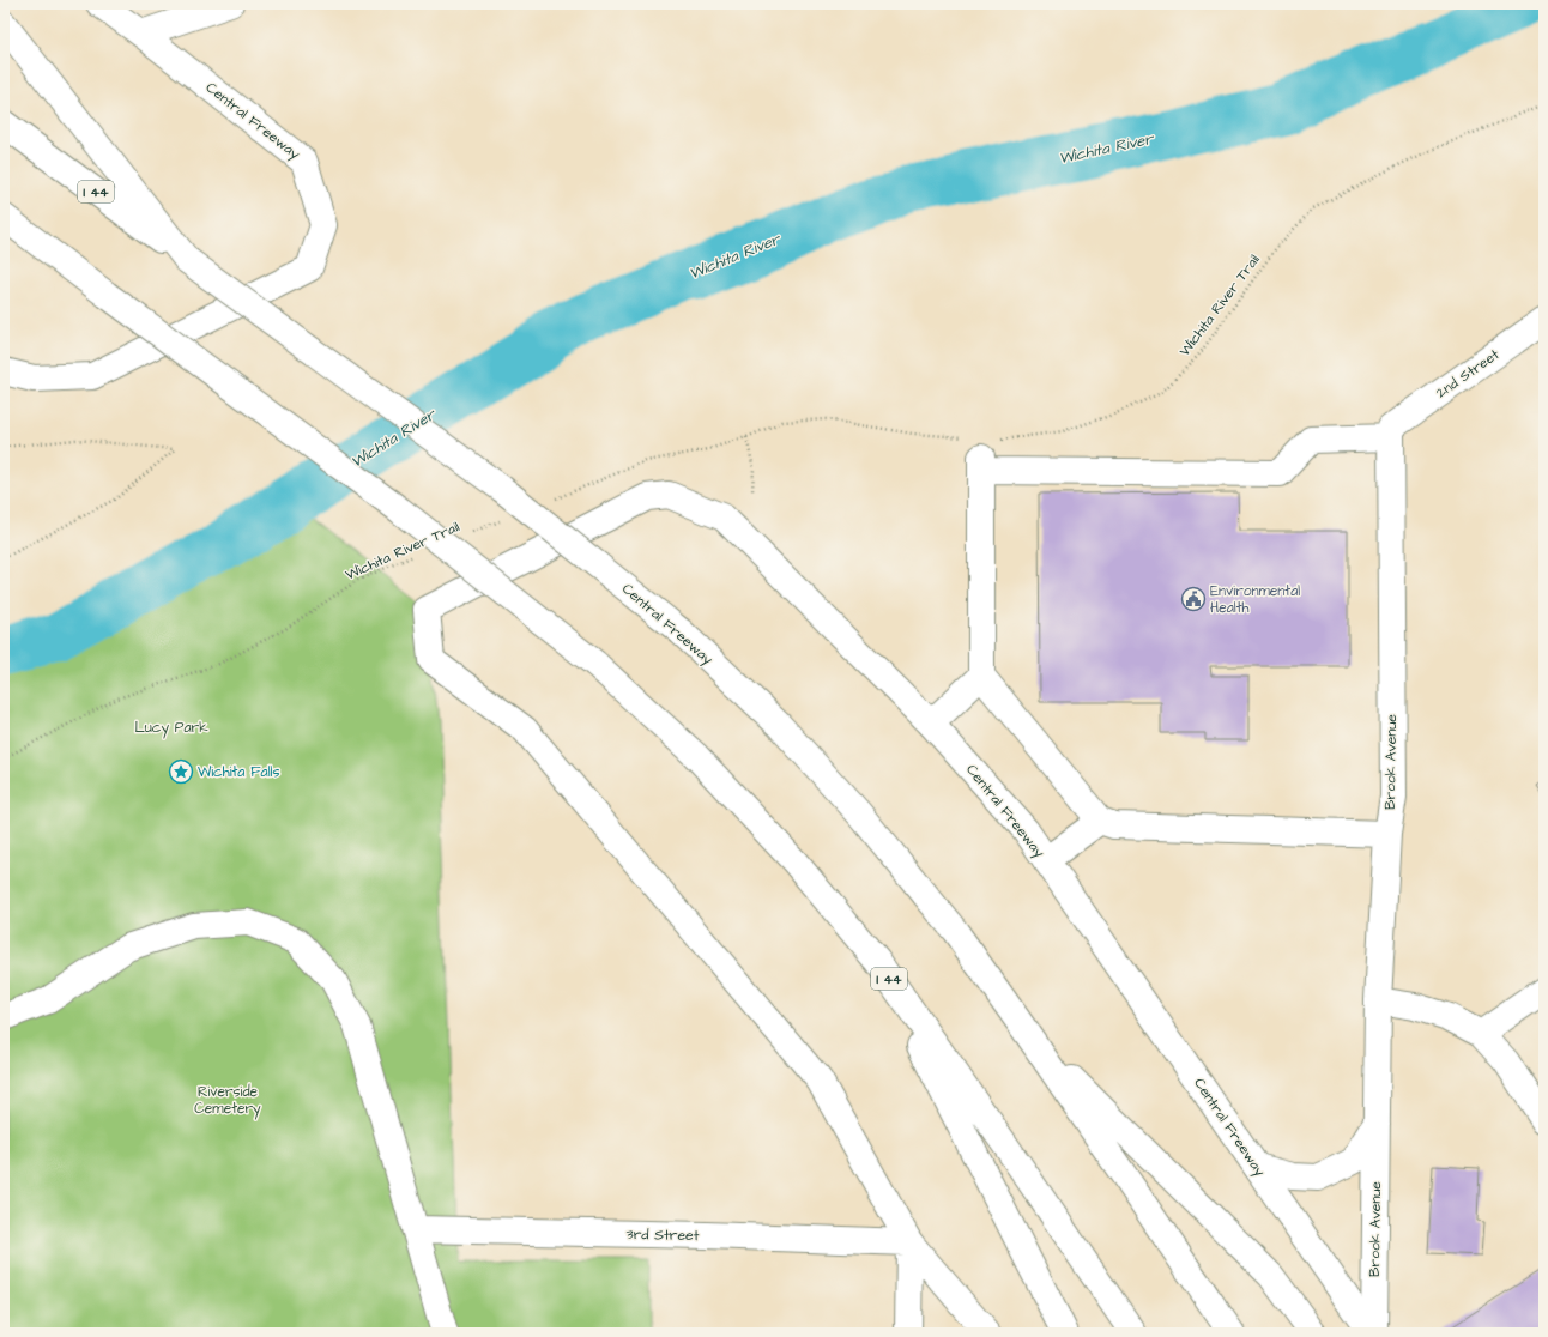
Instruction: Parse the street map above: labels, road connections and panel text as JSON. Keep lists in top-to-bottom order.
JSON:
{
  "streets": {
    "main road": [
      "Central Freeway",
      "I 44",
      "2nd Street",
      "Brook Avenue",
      "3rd Street"
    ],
    "path": ["Wichita River Trail"]
  },
  "crossings": [
    ["Central Freeway", "3rd Street"],
    ["2nd Street", "Brook Avenue"]
  ],
  "water": ["Wichita River"],
  "parks": ["Lucy Park", "Riverside Cemetery"],
  "places": {
    "public building": ["Environmental Health"],
    "place": ["Wichita Falls"]
  }
}
